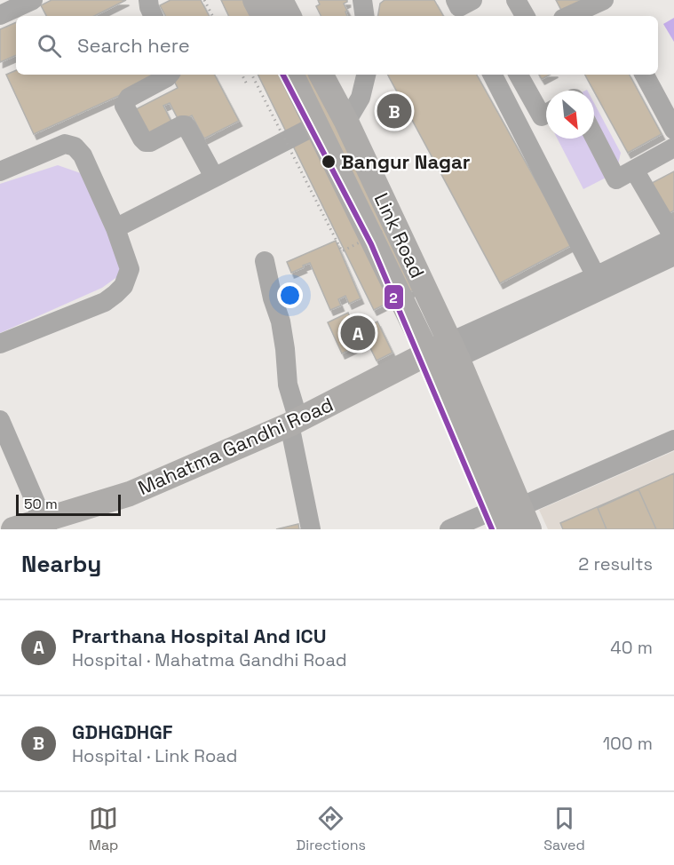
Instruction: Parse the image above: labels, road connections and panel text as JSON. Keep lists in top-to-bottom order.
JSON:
{
  "streets": {
    "main road": ["Link Road", "Mahatma Gandhi Road"]
  },
  "crossings": [
    ["Link Road", "Mahatma Gandhi Road"]
  ],
  "places": ["Bangur Nagar"],
  "lines": ["metro line 2"],
  "scale_bar": "50 m",
  "north": "bottom right",
  "page": {
    "search": "Search here",
    "pins": ["B", "A"],
    "scale": "50 m",
    "heading": ["Nearby", "2 results"],
    "list": [
      {
        "mark": "A",
        "name": "Prarthana Hospital And ICU",
        "note": "Hospital · Mahatma Gandhi Road",
        "value": "40 m"
      },
      {
        "mark": "B",
        "name": "GDHGDHGF",
        "note": "Hospital · Link Road",
        "value": "100 m"
      }
    ],
    "nav": ["Map", "Directions", "Saved"]
  }
}
